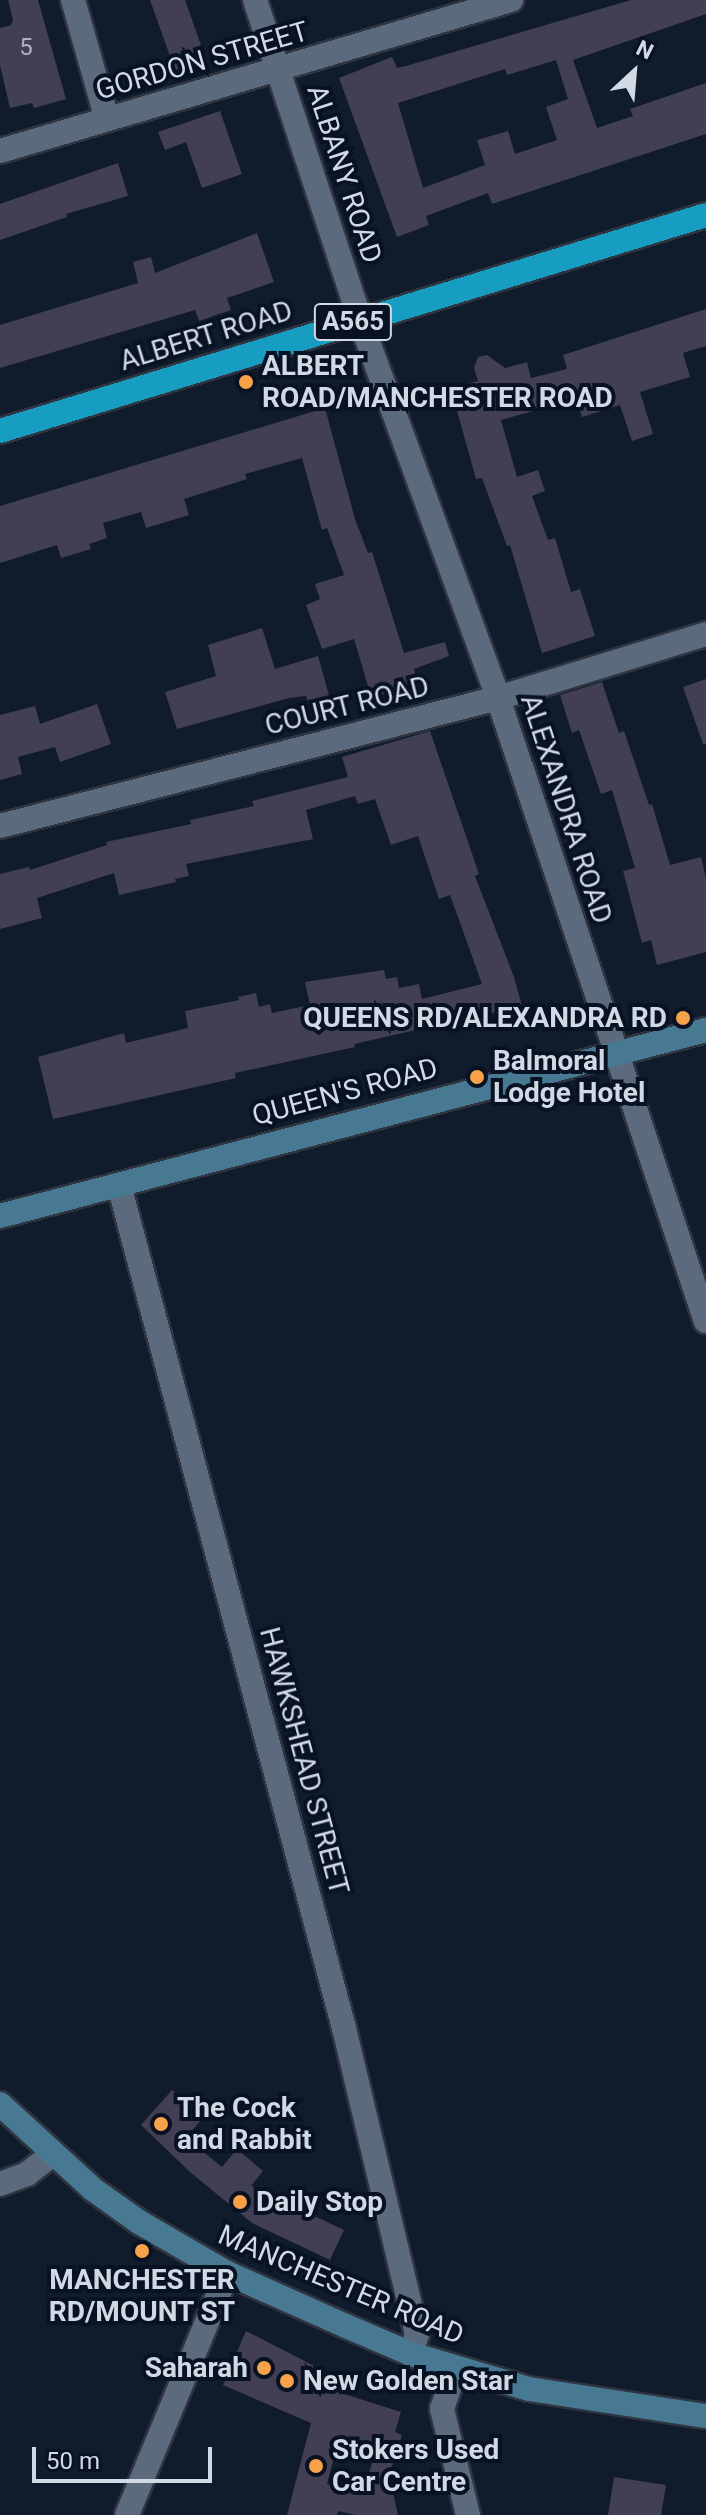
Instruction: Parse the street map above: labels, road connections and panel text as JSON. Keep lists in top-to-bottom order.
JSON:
{
  "streets": {
    "highway": ["A565", "ALBERT ROAD"],
    "main road": ["QUEEN'S ROAD", "MANCHESTER ROAD"],
    "street": [
      "GORDON STREET",
      "ALBANY ROAD",
      "COURT ROAD",
      "ALEXANDRA ROAD",
      "HAWKSHEAD STREET"
    ]
  },
  "crossings": [
    ["GORDON STREET", "ALBANY ROAD"],
    ["ALBANY ROAD", "ALBERT ROAD"],
    ["ALBANY ROAD", "ALEXANDRA ROAD"],
    ["ALBERT ROAD", "ALEXANDRA ROAD"],
    ["COURT ROAD", "ALEXANDRA ROAD"],
    ["ALEXANDRA ROAD", "QUEEN'S ROAD"],
    ["QUEEN'S ROAD", "HAWKSHEAD STREET"],
    ["HAWKSHEAD STREET", "MANCHESTER ROAD"]
  ],
  "places": [
    "ALBERT ROAD/MANCHESTER ROAD",
    "QUEENS RD/ALEXANDRA RD",
    "Balmoral Lodge Hotel",
    "The Cock and Rabbit",
    "Daily Stop",
    "MANCHESTER RD/MOUNT ST",
    "Saharah",
    "New Golden Star",
    "Stokers Used Car Centre"
  ],
  "house_numbers": ["5"],
  "scale_bar": "50 m",
  "north": "top right"
}
